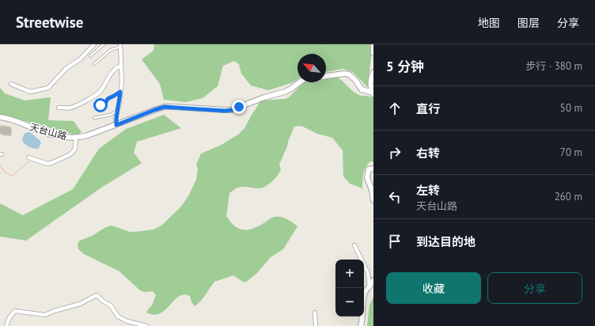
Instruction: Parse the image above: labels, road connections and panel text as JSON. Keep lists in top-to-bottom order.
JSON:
{
  "streets": {
    "street": ["天台山路"]
  },
  "north": "top left",
  "page": {
    "header": "Streetwise",
    "nav": ["地图", "图层", "分享"],
    "heading": ["5 分钟", "步行 · 380 m"],
    "list": [
      ["直行", "50 m"],
      ["右转", "70 m"],
      ["左转", "天台山路", "260 m"],
      "到达目的地"
    ],
    "map_buttons": ["+", "−"],
    "buttons": ["收藏", "分享"]
  }
}
